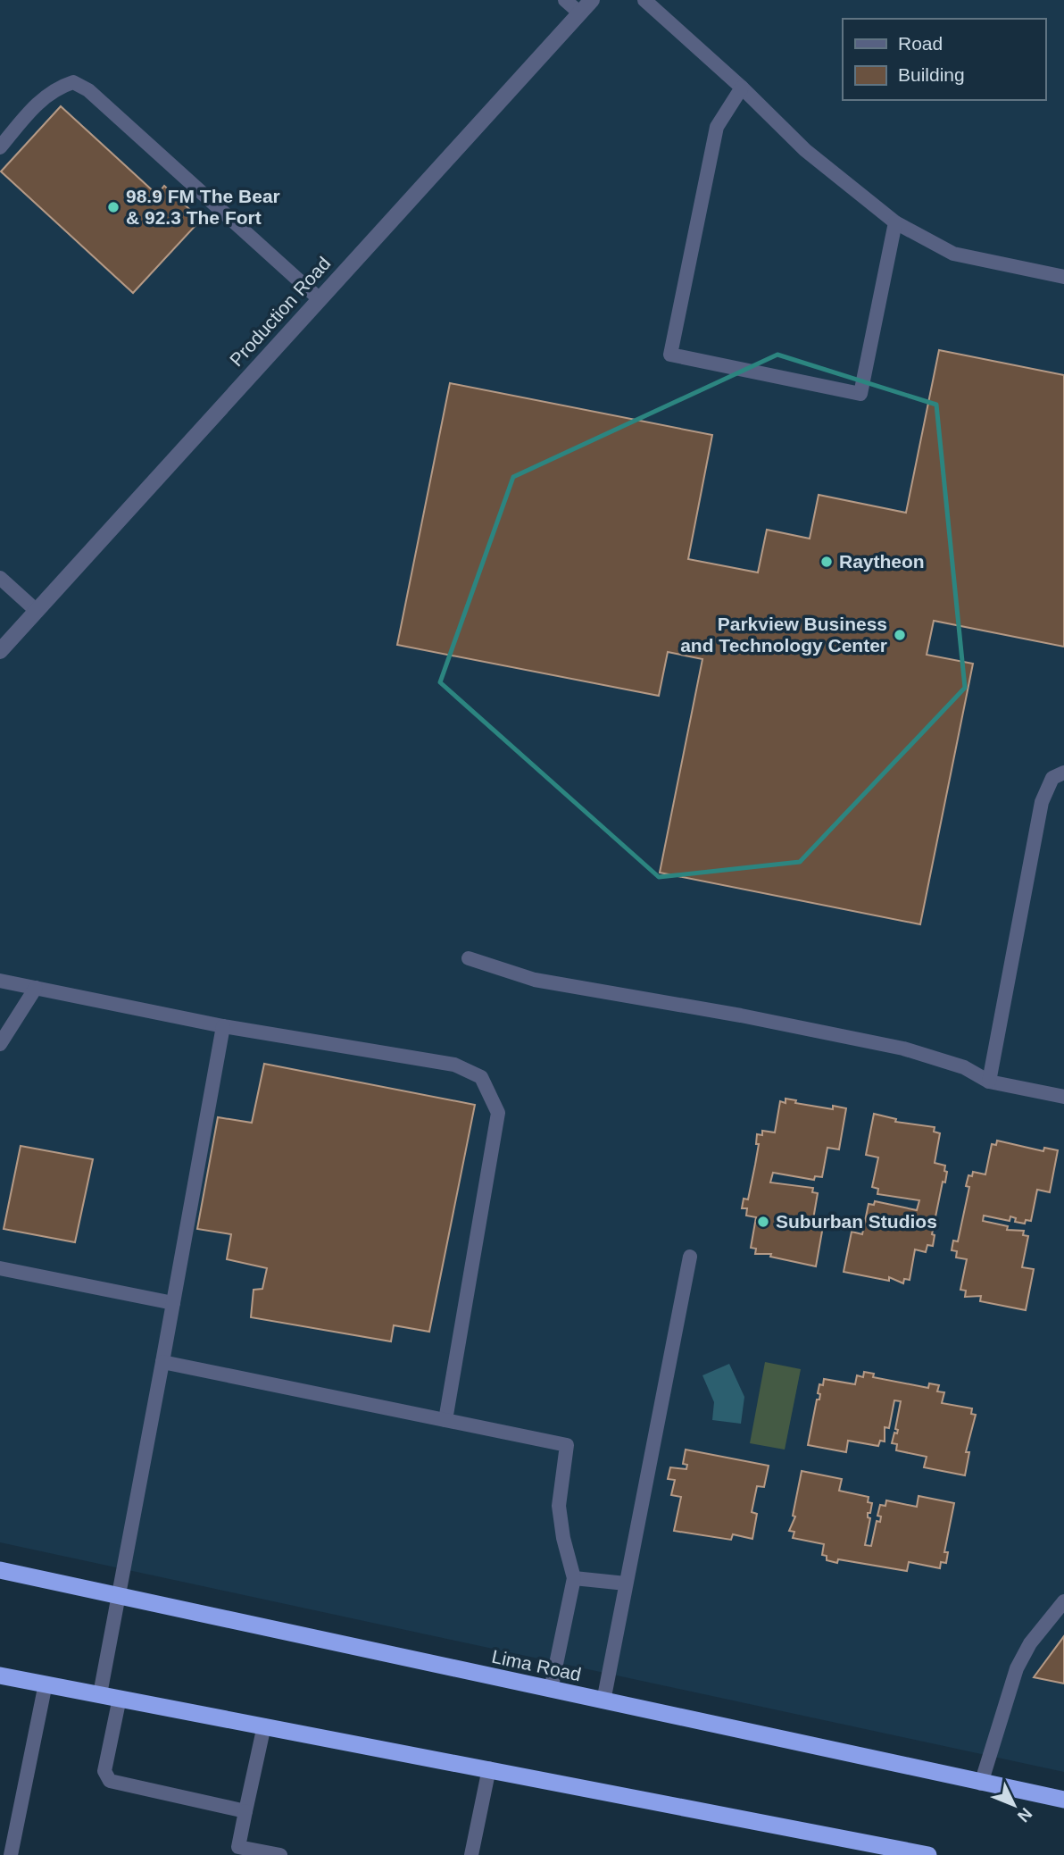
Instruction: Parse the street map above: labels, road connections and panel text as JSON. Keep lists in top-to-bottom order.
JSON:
{
  "streets": {
    "highway": ["Lima Road"],
    "street": ["Production Road"]
  },
  "places": [
    "98.9 FM The Bear & 92.3 The Fort",
    "Raytheon",
    "Parkview Business and Technology Center",
    "Suburban Studios"
  ],
  "legend": ["Road", "Building"],
  "north": "bottom right"
}
